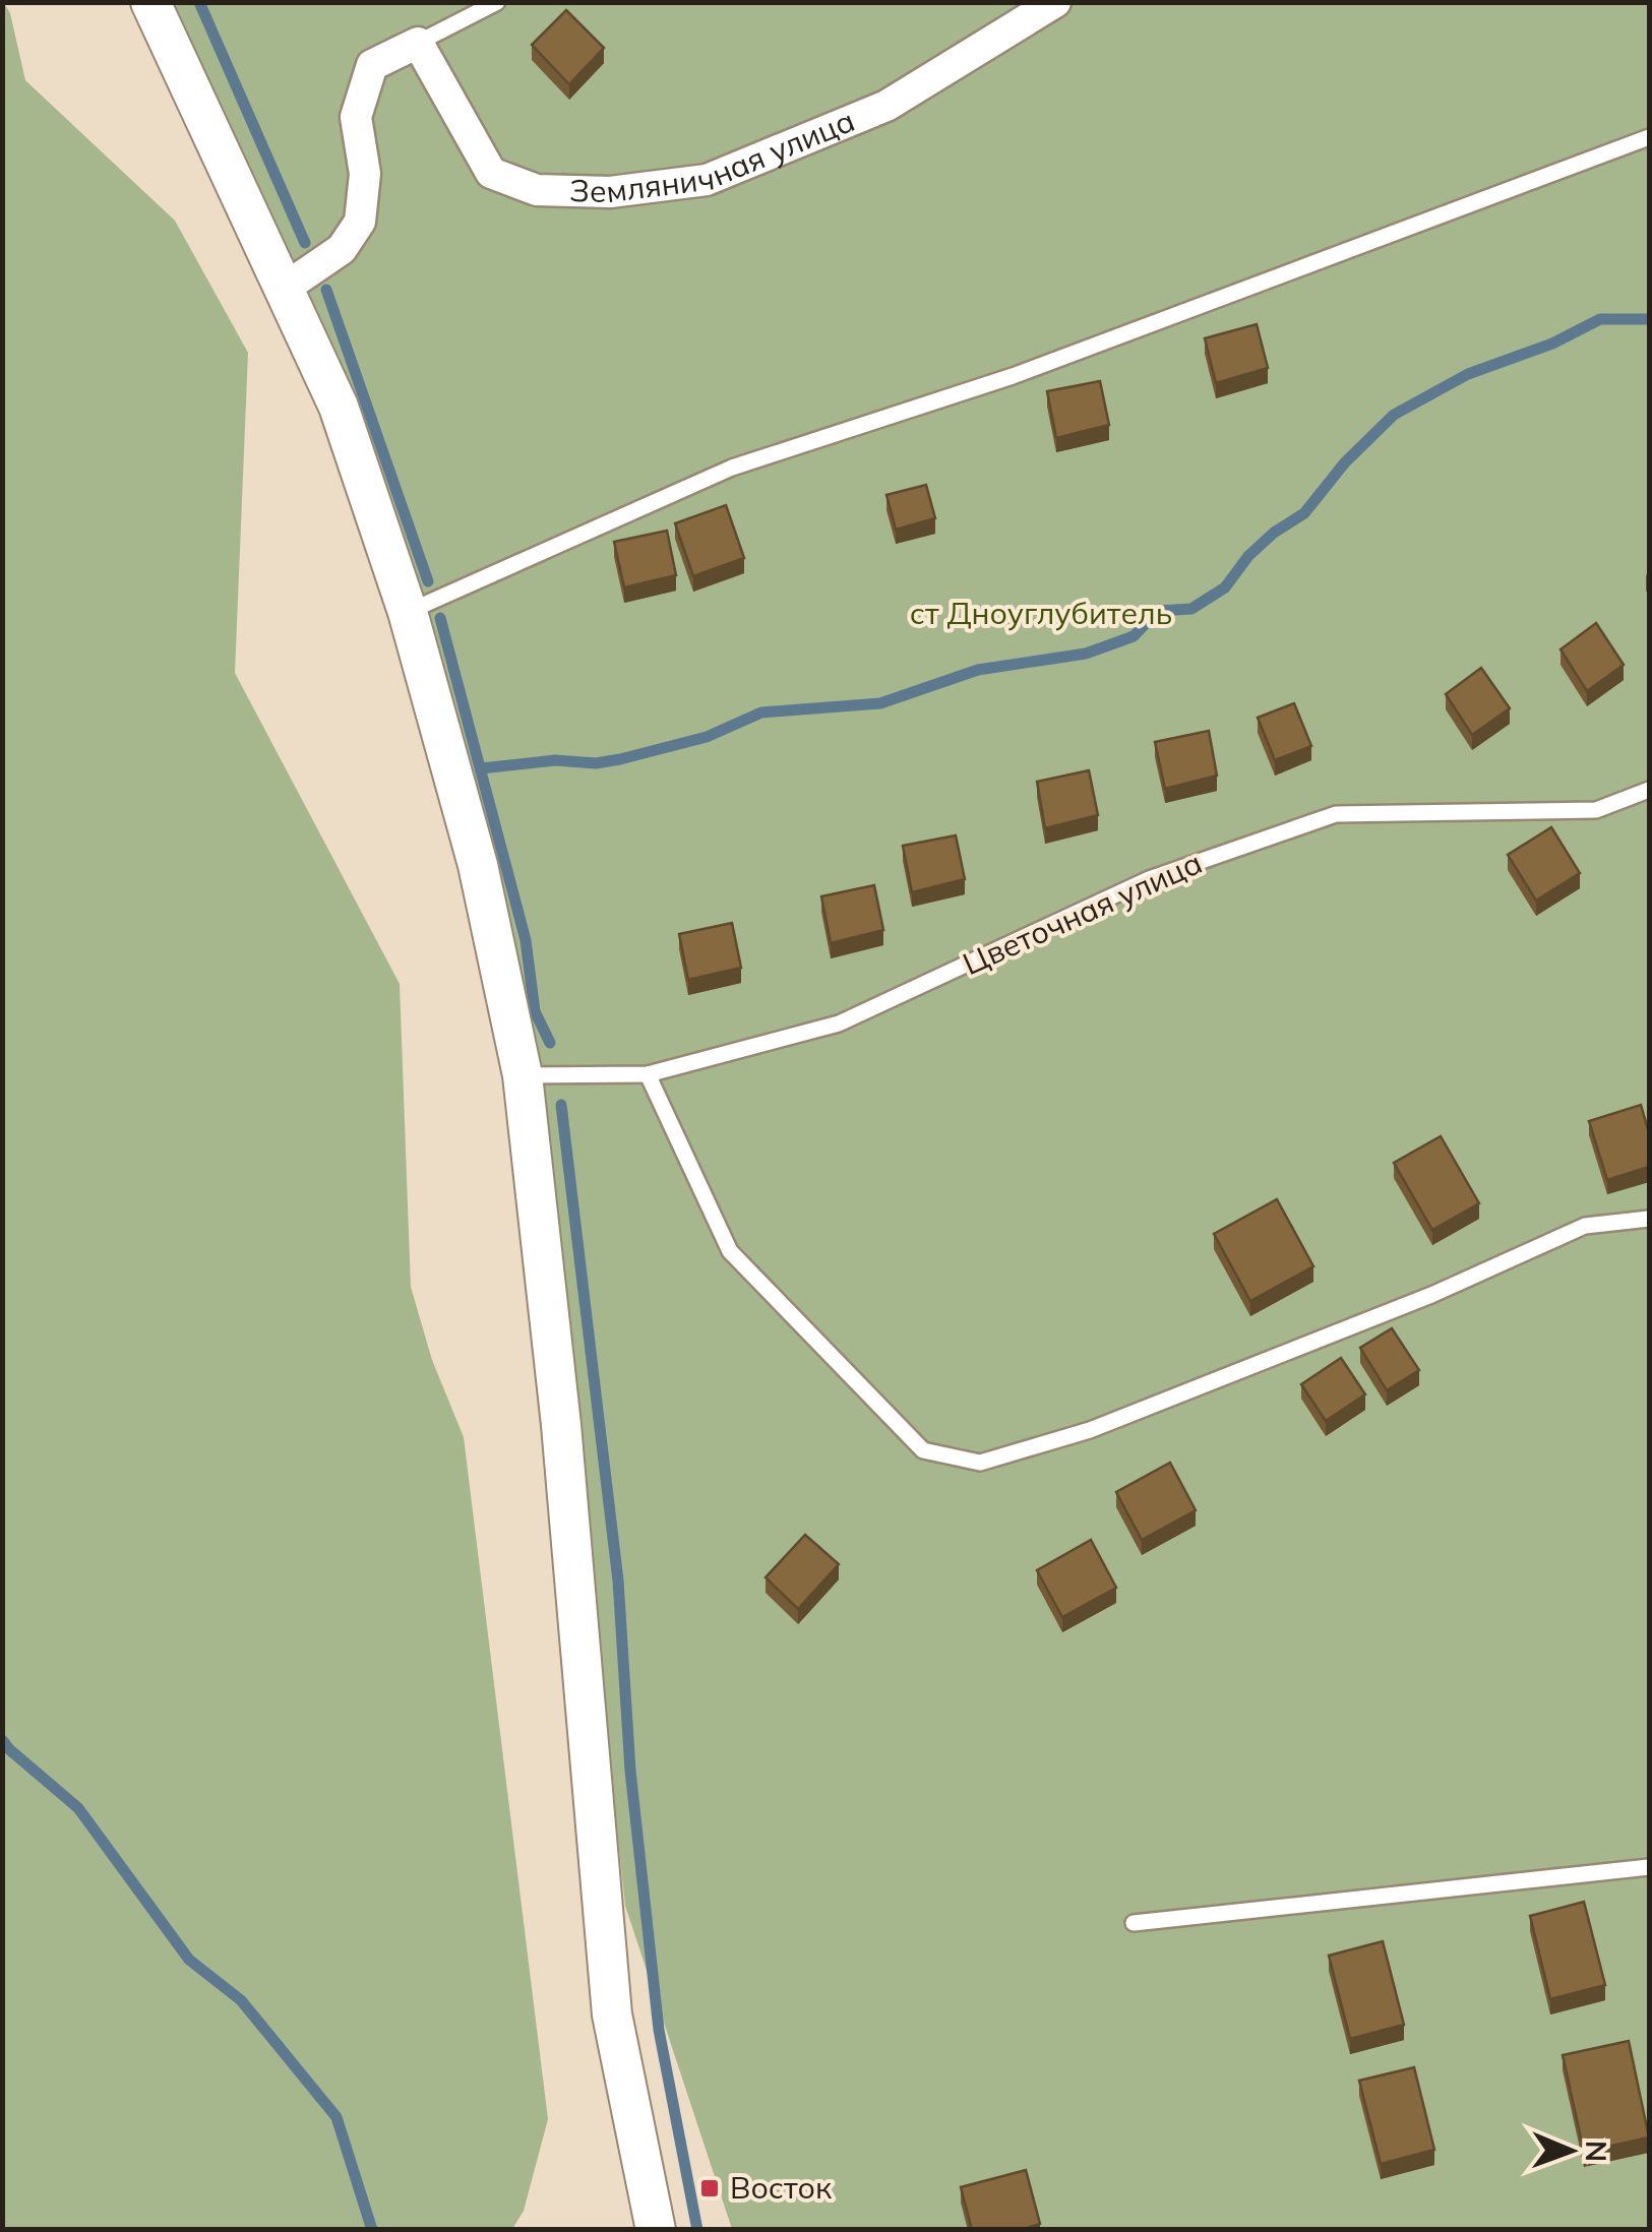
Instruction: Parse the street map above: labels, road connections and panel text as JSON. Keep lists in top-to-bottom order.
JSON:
{
  "streets": {
    "street": ["Земляничная улица"],
    "lane": ["Цветочная улица"]
  },
  "parks": ["ст Дноуглубитель"],
  "places": {
    "transit": ["Восток"]
  },
  "north": "right"
}
